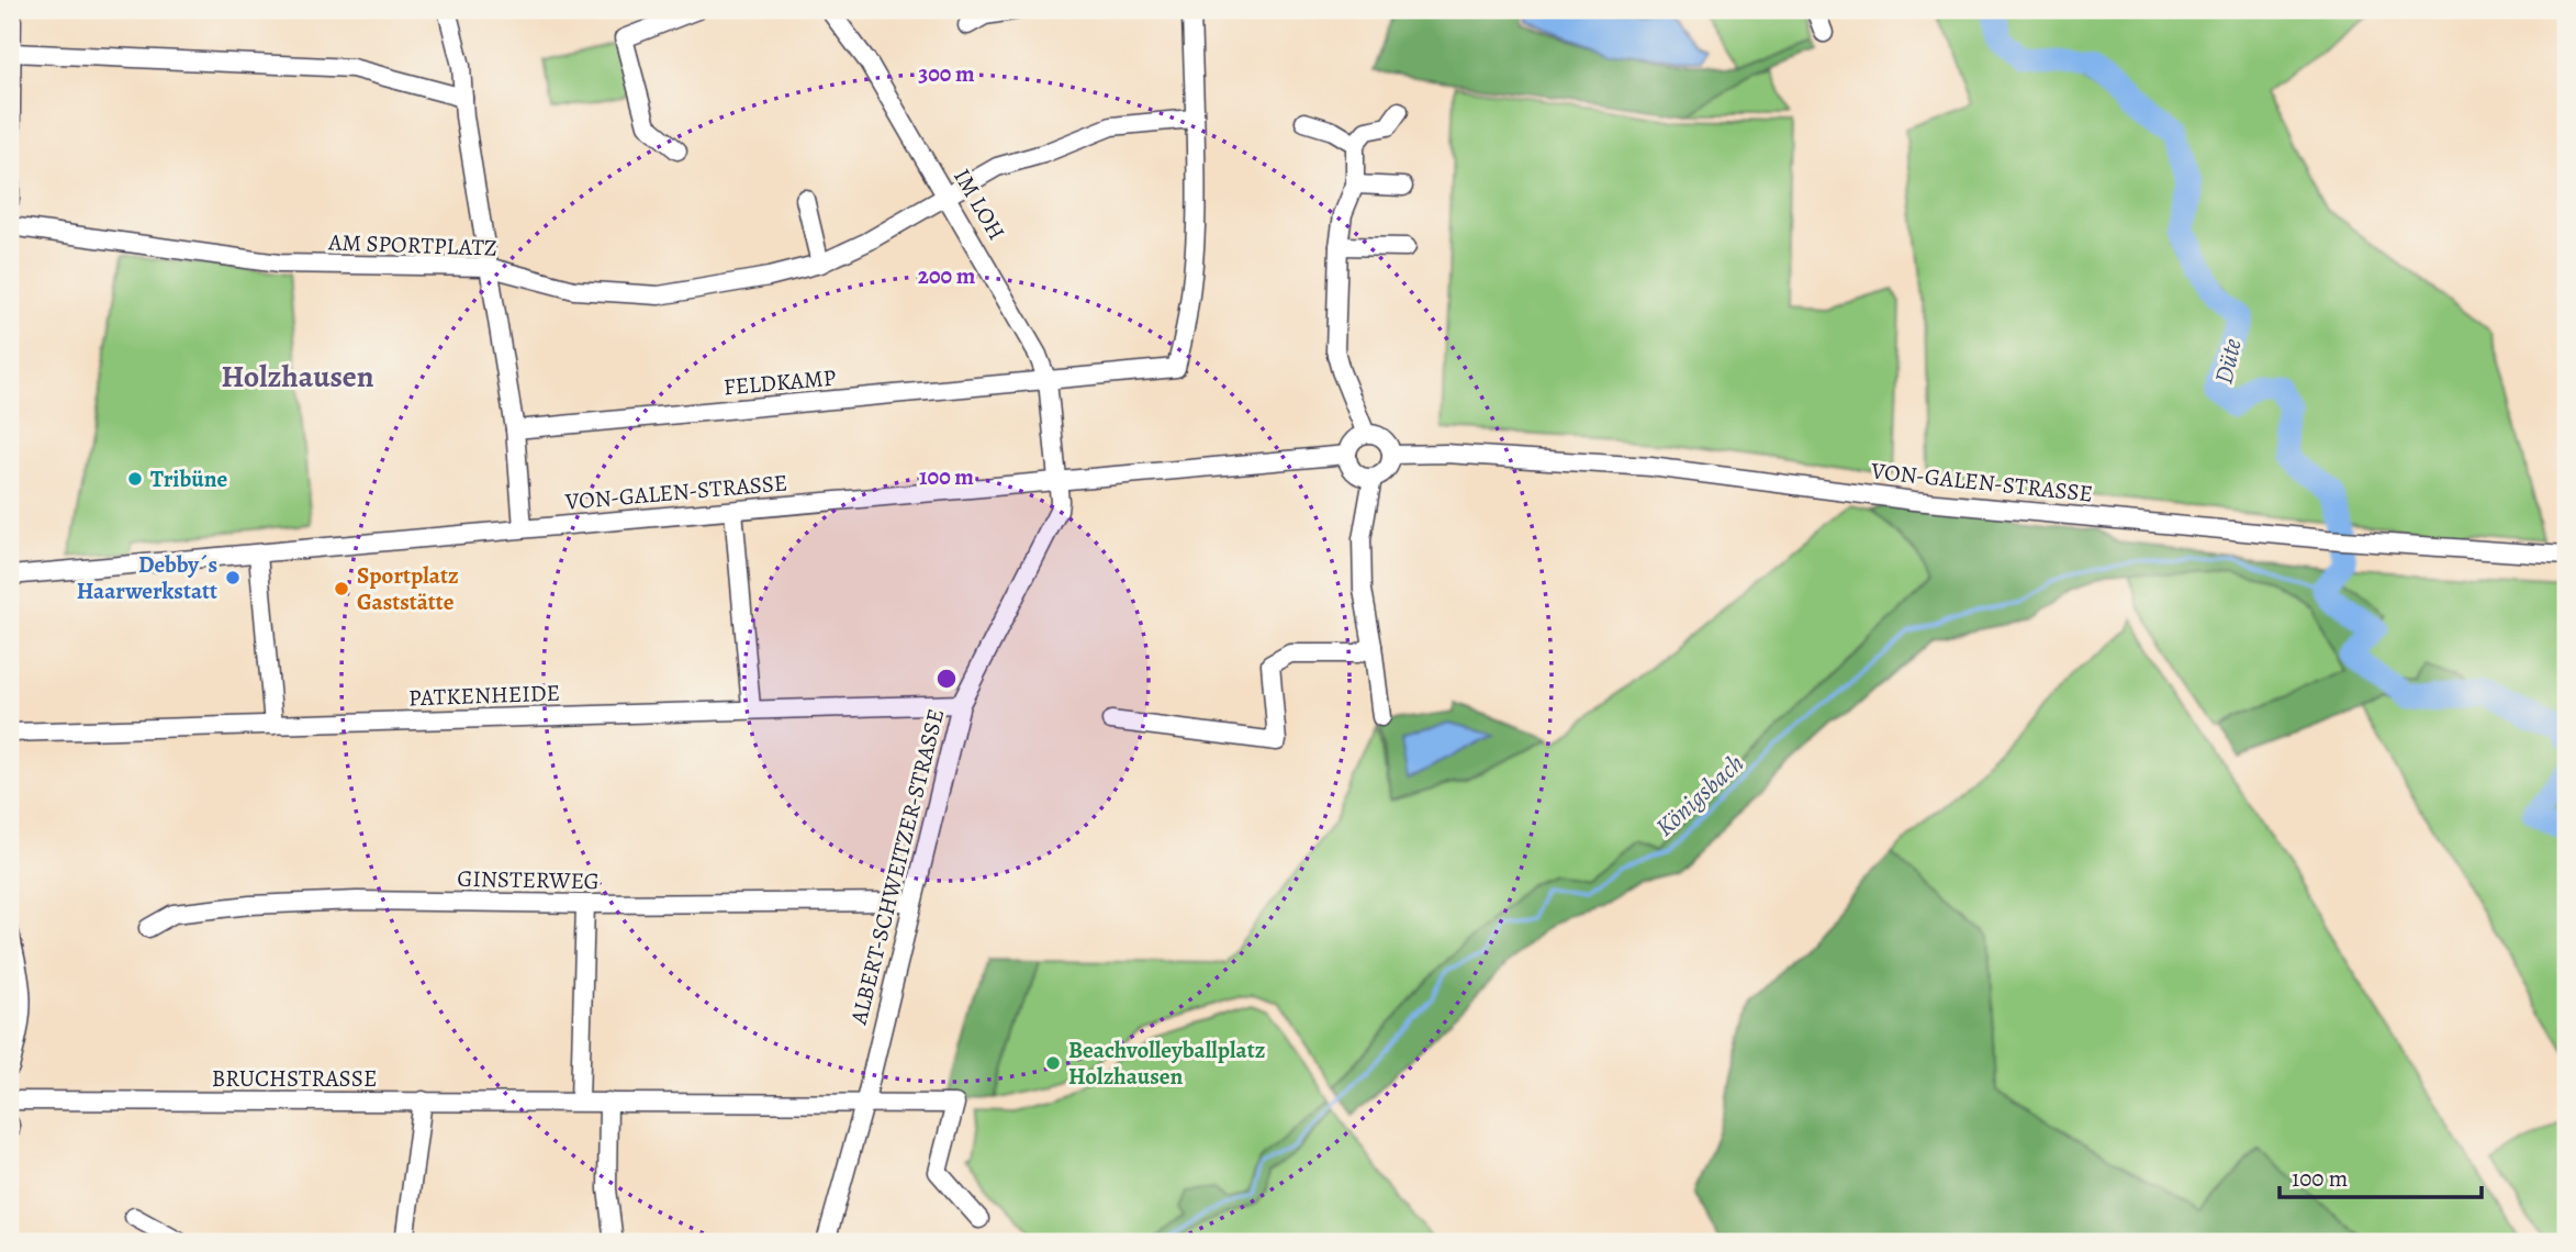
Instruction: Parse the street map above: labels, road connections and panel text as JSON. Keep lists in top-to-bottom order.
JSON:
{
  "streets": {
    "street": [
      "IM LOH",
      "AM SPORTPLATZ",
      "FELDKAMP",
      "VON-GALEN-STRASSE",
      "PATKENHEIDE",
      "ALBERT-SCHWEITZER-STRASSE",
      "GINSTERWEG",
      "BRUCHSTRASSE"
    ]
  },
  "crossings": [
    ["IM LOH", "AM SPORTPLATZ"],
    ["IM LOH", "FELDKAMP"],
    ["IM LOH", "VON-GALEN-STRASSE"],
    ["IM LOH", "ALBERT-SCHWEITZER-STRASSE"],
    ["AM SPORTPLATZ", "FELDKAMP"],
    ["VON-GALEN-STRASSE", "ALBERT-SCHWEITZER-STRASSE"],
    ["PATKENHEIDE", "ALBERT-SCHWEITZER-STRASSE"],
    ["ALBERT-SCHWEITZER-STRASSE", "GINSTERWEG"],
    ["ALBERT-SCHWEITZER-STRASSE", "BRUCHSTRASSE"]
  ],
  "districts": ["Holzhausen"],
  "water": ["Düte", "Königsbach"],
  "places": [
    "Tribüne",
    "Debby´s Haarwerkstatt",
    "Sportplatz Gaststätte",
    "Beachvolleyballplatz Holzhausen"
  ],
  "scale_bar": "100 m",
  "rings": ["300 m", "200 m", "100 m"]
}
